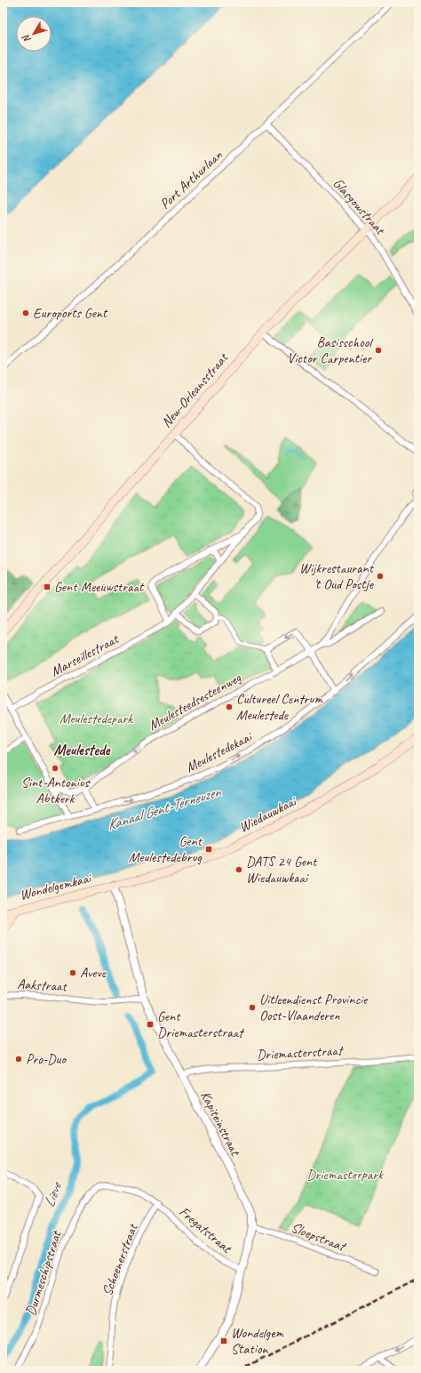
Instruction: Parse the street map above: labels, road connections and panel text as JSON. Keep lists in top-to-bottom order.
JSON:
{
  "streets": {
    "main road": ["New-Orleansstraat", "Wiedauwkaai", "Wondelgemkaai"],
    "street": [
      "Port Arthurlaan",
      "Glasgowstraat",
      "Marseillestraat",
      "Meulesteedsesteenweg",
      "Meulestedekaai",
      "Aakstraat",
      "Driemasterstraat",
      "Kapiteinstraat",
      "Fregatstraat",
      "Sloepstraat",
      "Schoenerstraat",
      "Durmeschipstraat"
    ]
  },
  "crossings": [
    ["Port Arthurlaan", "Glasgowstraat"],
    ["Glasgowstraat", "New-Orleansstraat"],
    ["New-Orleansstraat", "Marseillestraat"],
    ["Wiedauwkaai", "Wondelgemkaai"],
    ["Wiedauwkaai", "Kapiteinstraat"],
    ["Wondelgemkaai", "Kapiteinstraat"],
    ["Aakstraat", "Kapiteinstraat"],
    ["Driemasterstraat", "Kapiteinstraat"],
    ["Kapiteinstraat", "Fregatstraat"],
    ["Kapiteinstraat", "Sloepstraat"],
    ["Fregatstraat", "Schoenerstraat"],
    ["Fregatstraat", "Durmeschipstraat"],
    ["Schoenerstraat", "Durmeschipstraat"]
  ],
  "one_way": ["Meulesteedsesteenweg", "Meulestedekaai"],
  "districts": ["Meulestede"],
  "water": ["Kanaal Gent-Terneuzen", "Lieve"],
  "parks": ["Meulestedepark", "Driemasterpark"],
  "places": {
    "other": [
      "Euroports Gent",
      "Basisschool Victor Carpentier",
      "Wijkrestaurant 't Oud Postje",
      "Cultureel Centrum Meulestede",
      "Sint-Antonius Abtkerk",
      "DATS 24 Gent Wiedauwkaai",
      "Aveve",
      "Uitleendienst Provincie Oost-Vlaanderen",
      "Pro-Duo"
    ],
    "transit": [
      "Gent Meeuwstraat",
      "Gent Meulestedebrug",
      "Gent Driemasterstraat",
      "Wondelgem Station"
    ]
  },
  "north": "bottom left"
}
